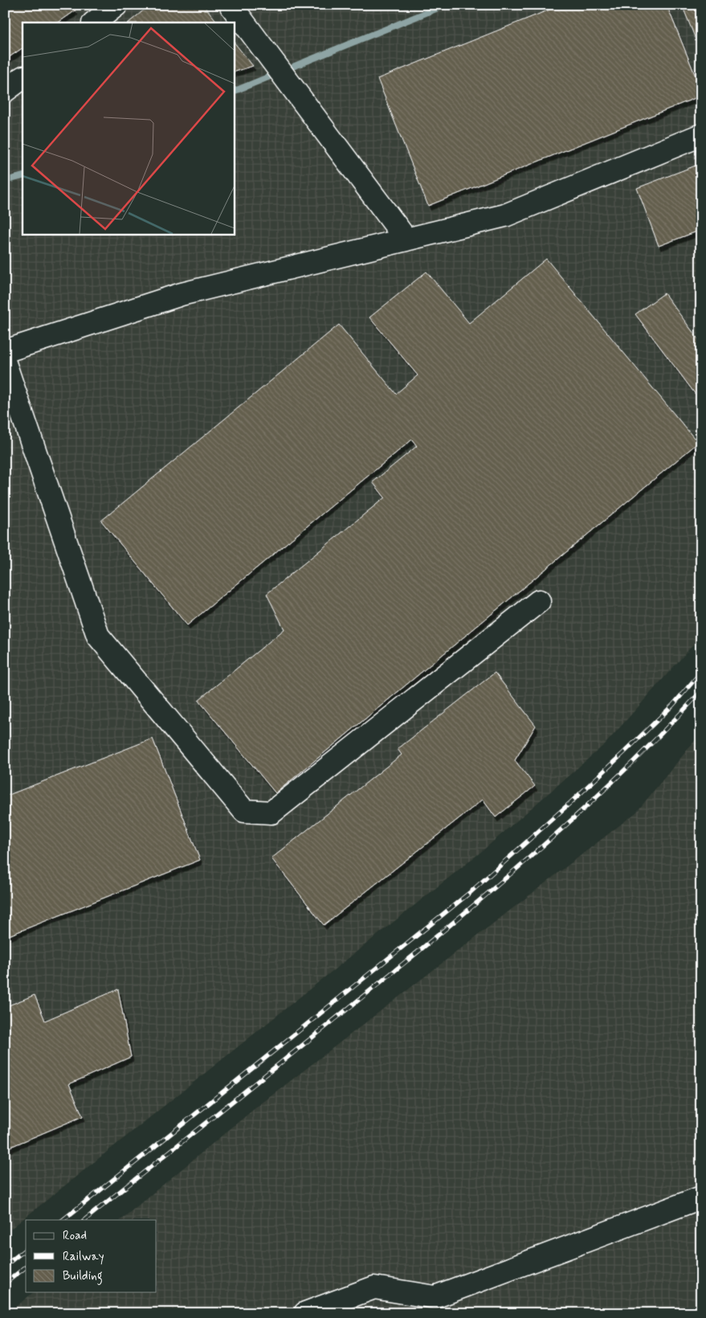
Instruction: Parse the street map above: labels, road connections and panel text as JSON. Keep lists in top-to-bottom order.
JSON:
{
  "legend": ["Road", "Railway", "Building"]
}
